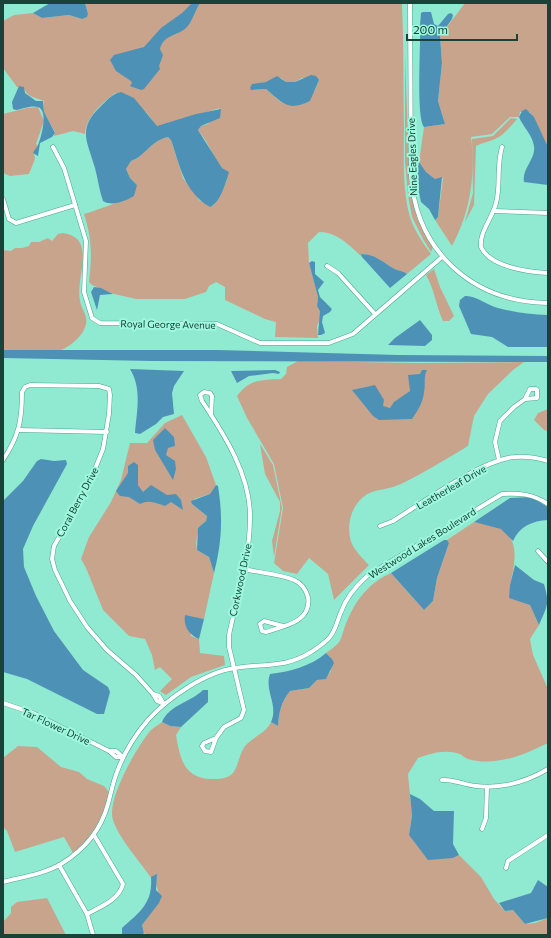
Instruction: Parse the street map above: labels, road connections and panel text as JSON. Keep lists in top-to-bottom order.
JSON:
{
  "streets": {
    "street": [
      "Nine Eagles Drive",
      "Royal George Avenue",
      "Leatherleaf Drive",
      "Coral Berry Drive",
      "Westwood Lakes Boulevard",
      "Corkwood Drive",
      "Tar Flower Drive"
    ]
  },
  "crossings": [
    ["Nine Eagles Drive", "Royal George Avenue"],
    ["Coral Berry Drive", "Westwood Lakes Boulevard"],
    ["Westwood Lakes Boulevard", "Corkwood Drive"],
    ["Westwood Lakes Boulevard", "Tar Flower Drive"]
  ],
  "scale_bar": "200 m"
}
